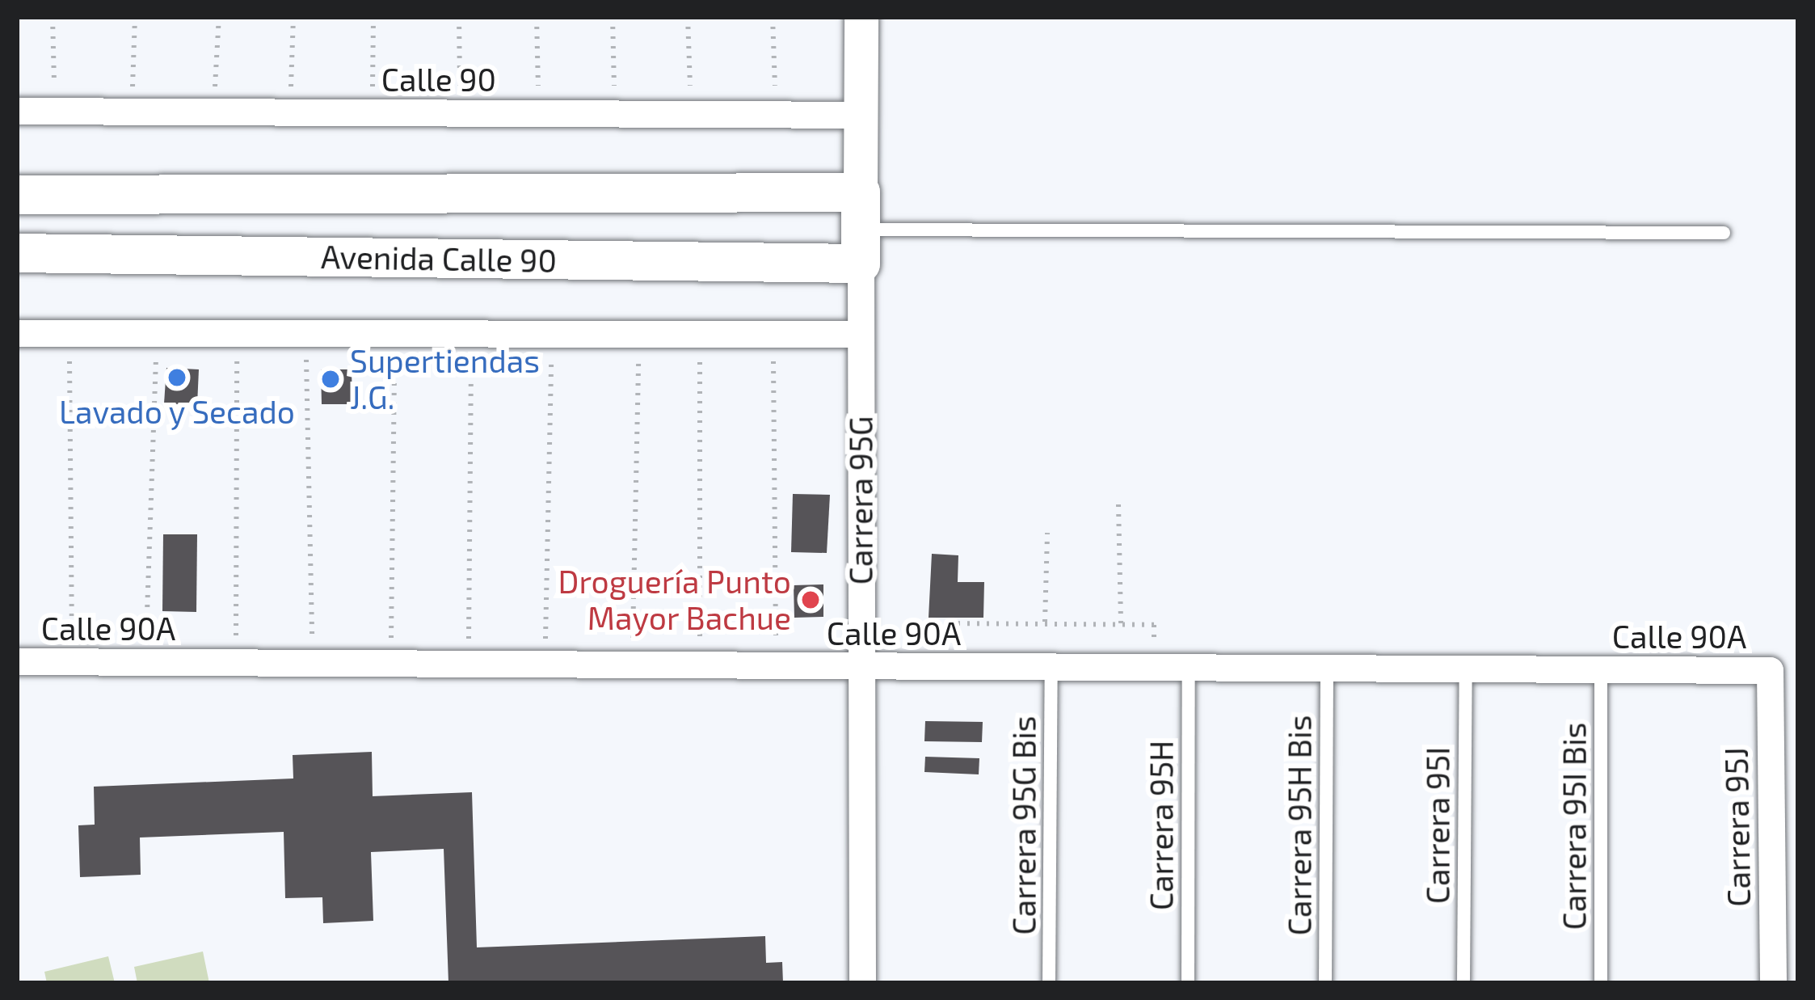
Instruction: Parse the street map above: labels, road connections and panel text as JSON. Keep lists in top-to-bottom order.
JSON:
{
  "streets": {
    "main road": ["Avenida Calle 90"],
    "street": [
      "Calle 90",
      "Carrera 95G",
      "Calle 90A",
      "Carrera 95J"
    ],
    "lane": [
      "Carrera 95G Bis",
      "Carrera 95H",
      "Carrera 95H Bis",
      "Carrera 95I",
      "Carrera 95I Bis"
    ]
  },
  "crossings": [
    ["Calle 90", "Carrera 95G"],
    ["Avenida Calle 90", "Carrera 95G"],
    ["Carrera 95G", "Calle 90A"],
    ["Calle 90A", "Carrera 95G Bis"],
    ["Calle 90A", "Carrera 95H"],
    ["Calle 90A", "Carrera 95H Bis"],
    ["Calle 90A", "Carrera 95I"],
    ["Calle 90A", "Carrera 95I Bis"],
    ["Calle 90A", "Carrera 95J"]
  ],
  "places": ["Lavado y Secado", "Supertiendas J.G.", "Droguería Punto Mayor Bachue"]
}
